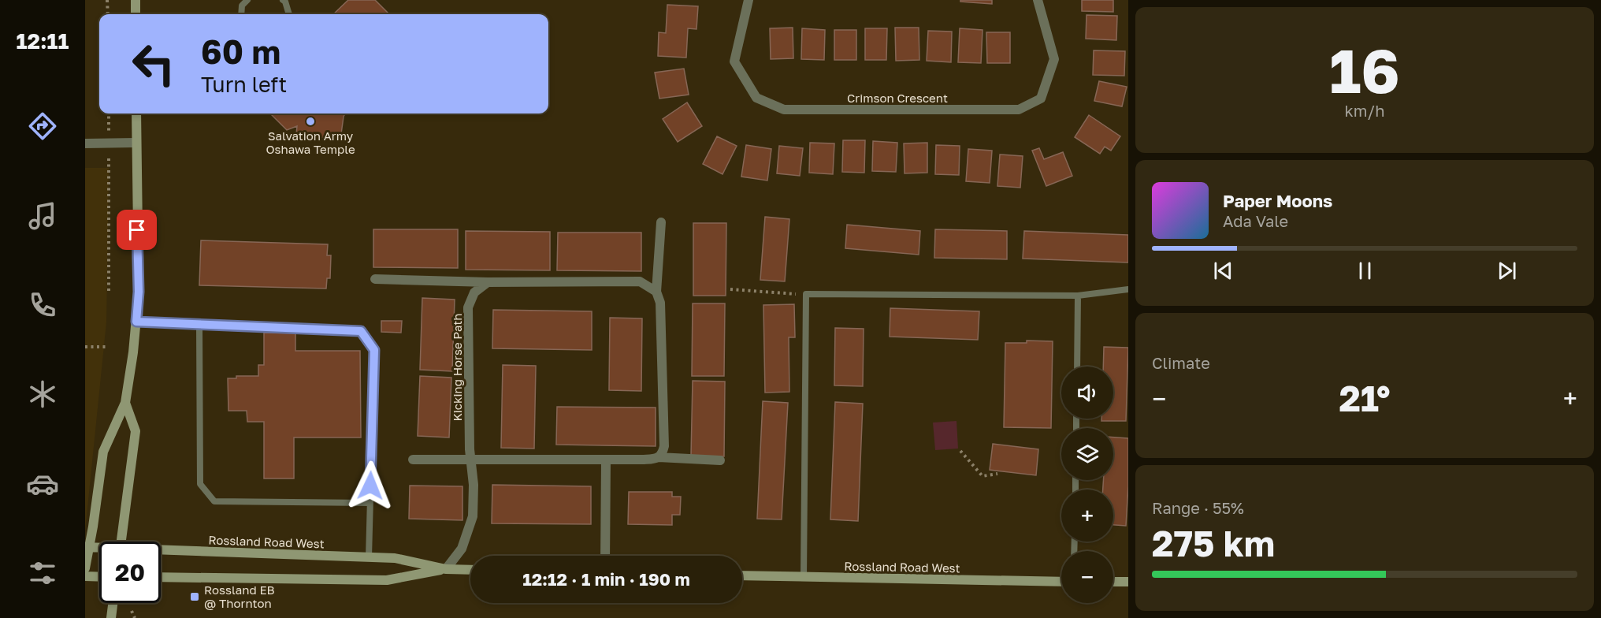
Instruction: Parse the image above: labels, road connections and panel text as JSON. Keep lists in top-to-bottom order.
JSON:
{
  "streets": {
    "main road": ["Rossland Road West"],
    "street": ["Crimson Crescent", "Kicking Horse Path"]
  },
  "crossings": [
    ["Kicking Horse Path", "Rossland Road West"]
  ],
  "places": {
    "other": ["Salvation Army Oshawa Temple"],
    "transit": ["Rossland EB @ Thornton"]
  },
  "page": {
    "tabs": "12:11",
    "tile": [
      ["16", "km/h"],
      "Climate",
      ["Range · 55%", "275 km"]
    ],
    "turn": ["60 m", "Turn left"],
    "song": ["Paper Moons", "Ada Vale"],
    "map_buttons": ["+", "−"],
    "heat": ["−", "21°", "+"],
    "limit": "20",
    "trip": "12:12 · 1 min · 190 m"
  }
}
